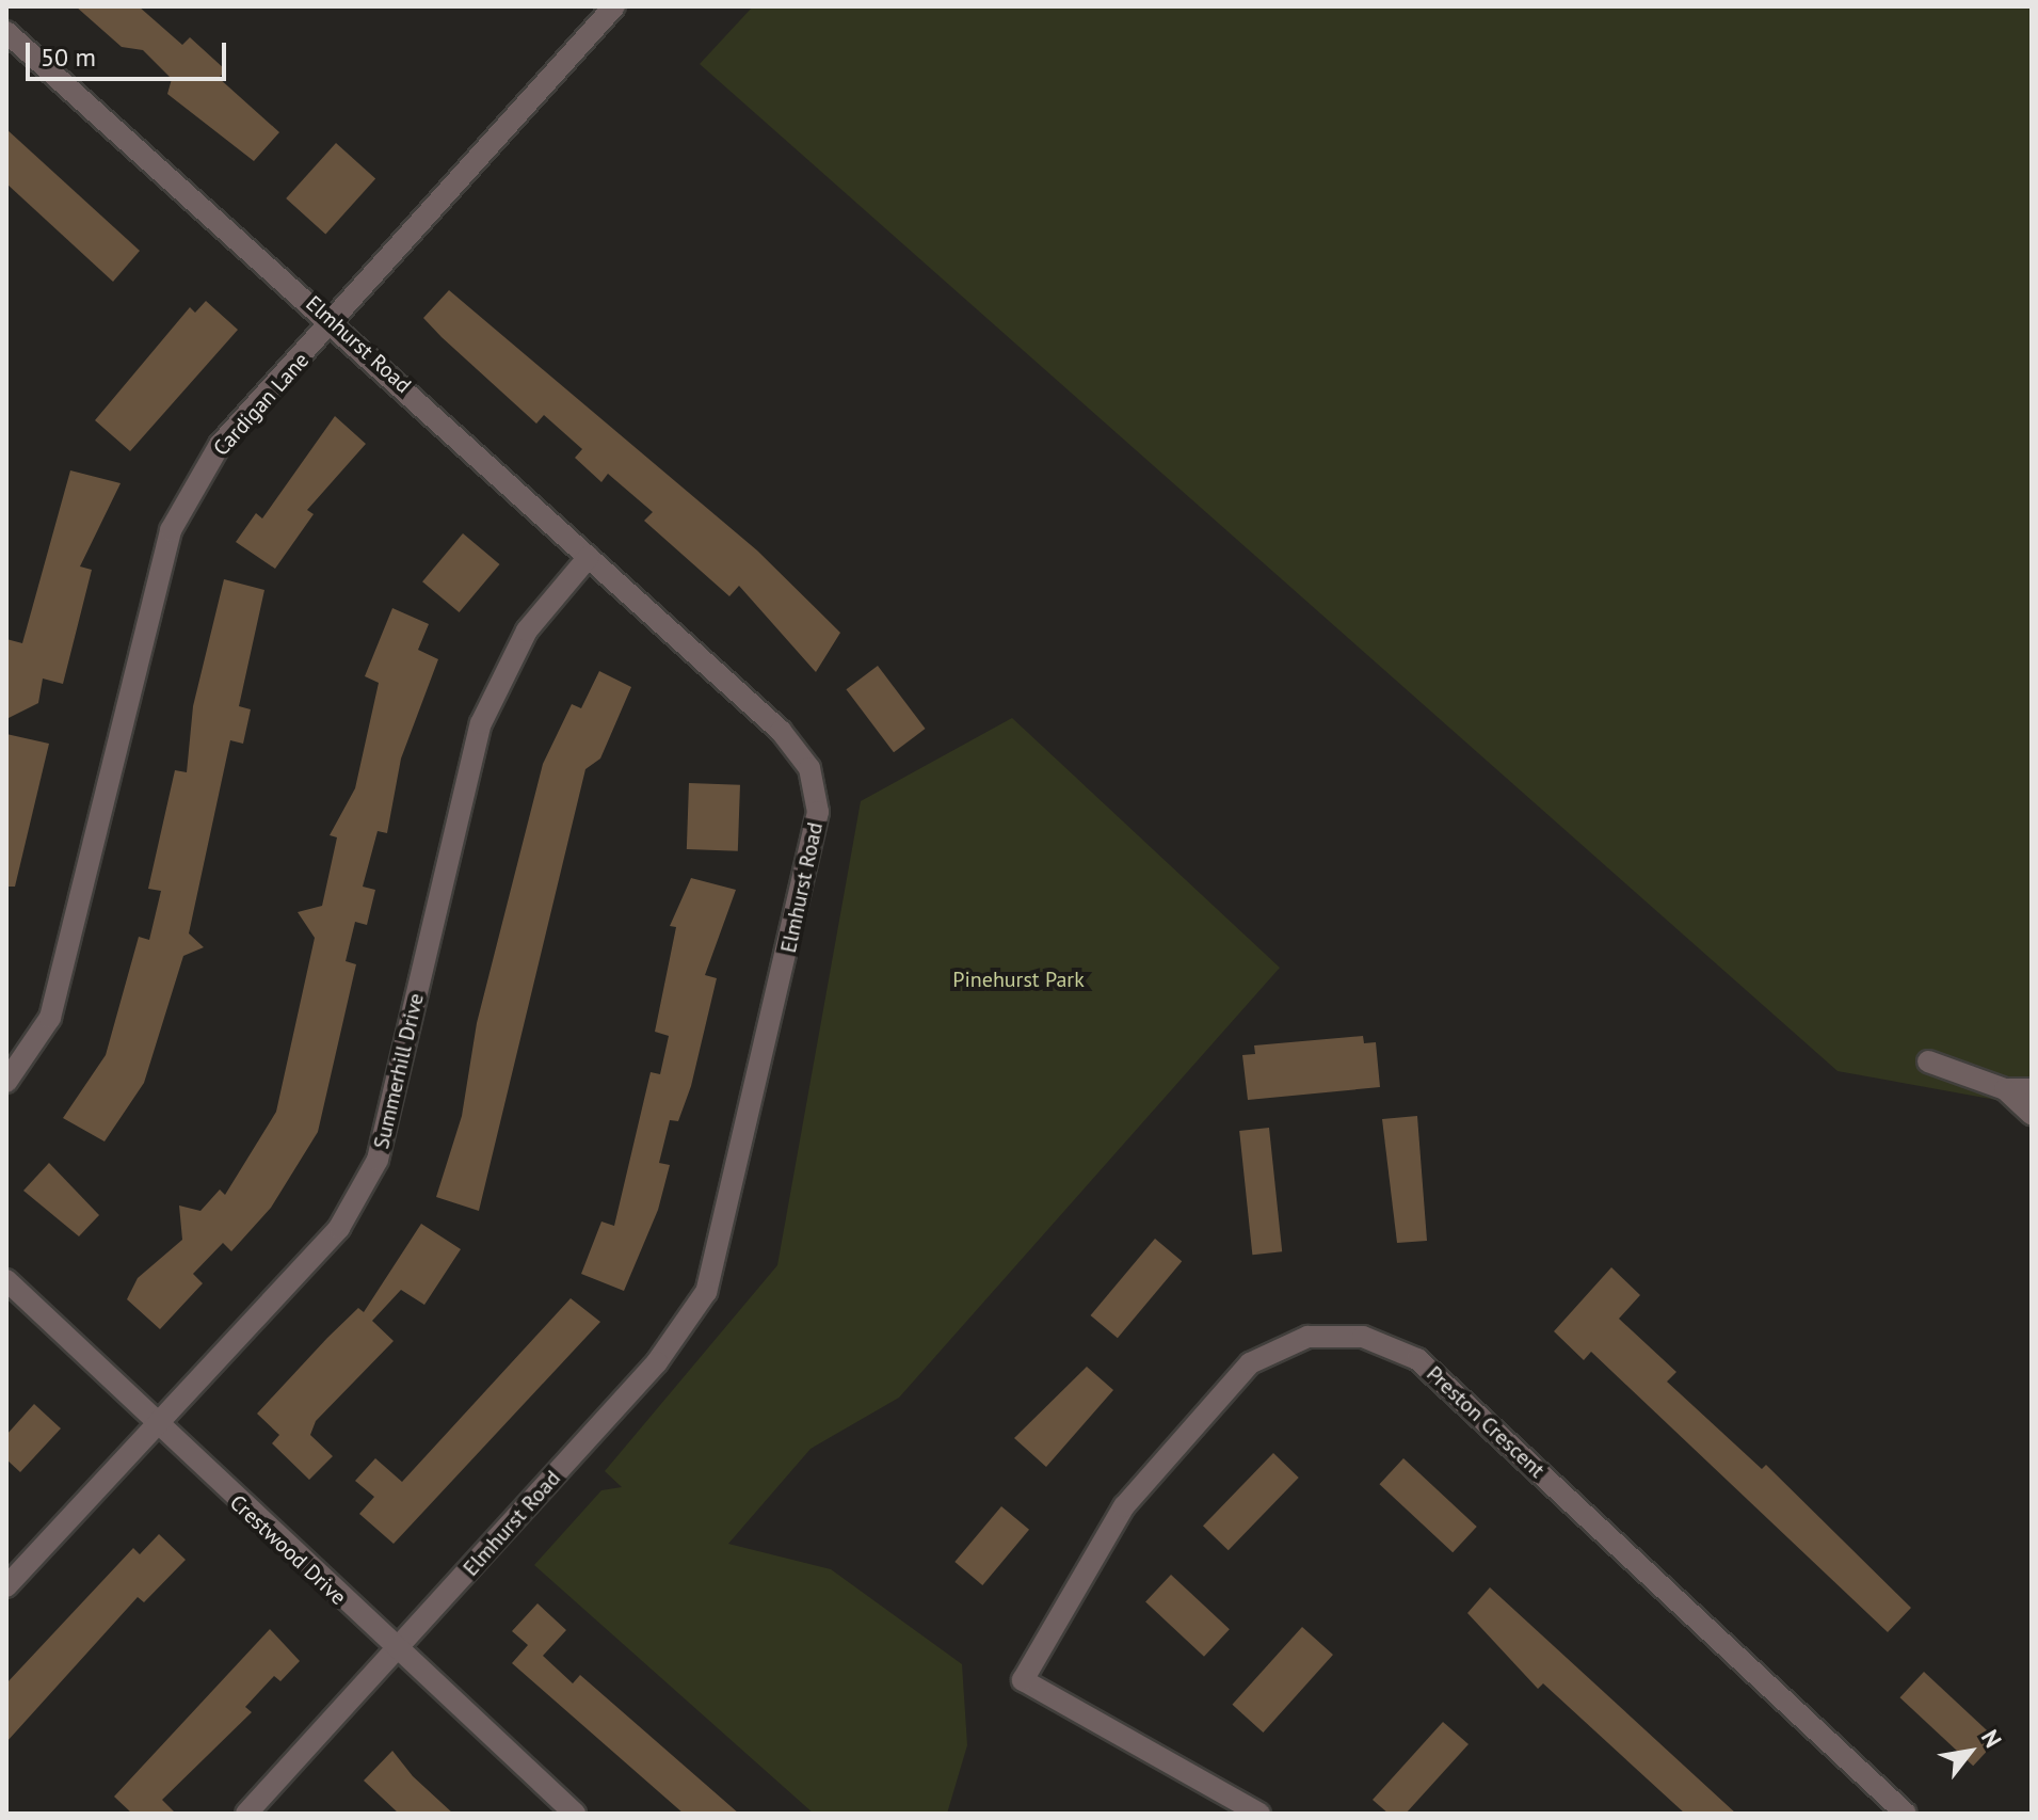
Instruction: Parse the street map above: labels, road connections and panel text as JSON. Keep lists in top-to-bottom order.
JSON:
{
  "streets": {
    "street": [
      "Elmhurst Road",
      "Cardigan Lane",
      "Summerhill Drive",
      "Preston Crescent",
      "Crestwood Drive"
    ]
  },
  "crossings": [
    ["Elmhurst Road", "Cardigan Lane"],
    ["Elmhurst Road", "Summerhill Drive"],
    ["Elmhurst Road", "Crestwood Drive"],
    ["Summerhill Drive", "Crestwood Drive"]
  ],
  "parks": ["Pinehurst Park"],
  "scale_bar": "50 m",
  "north": "top right"
}
